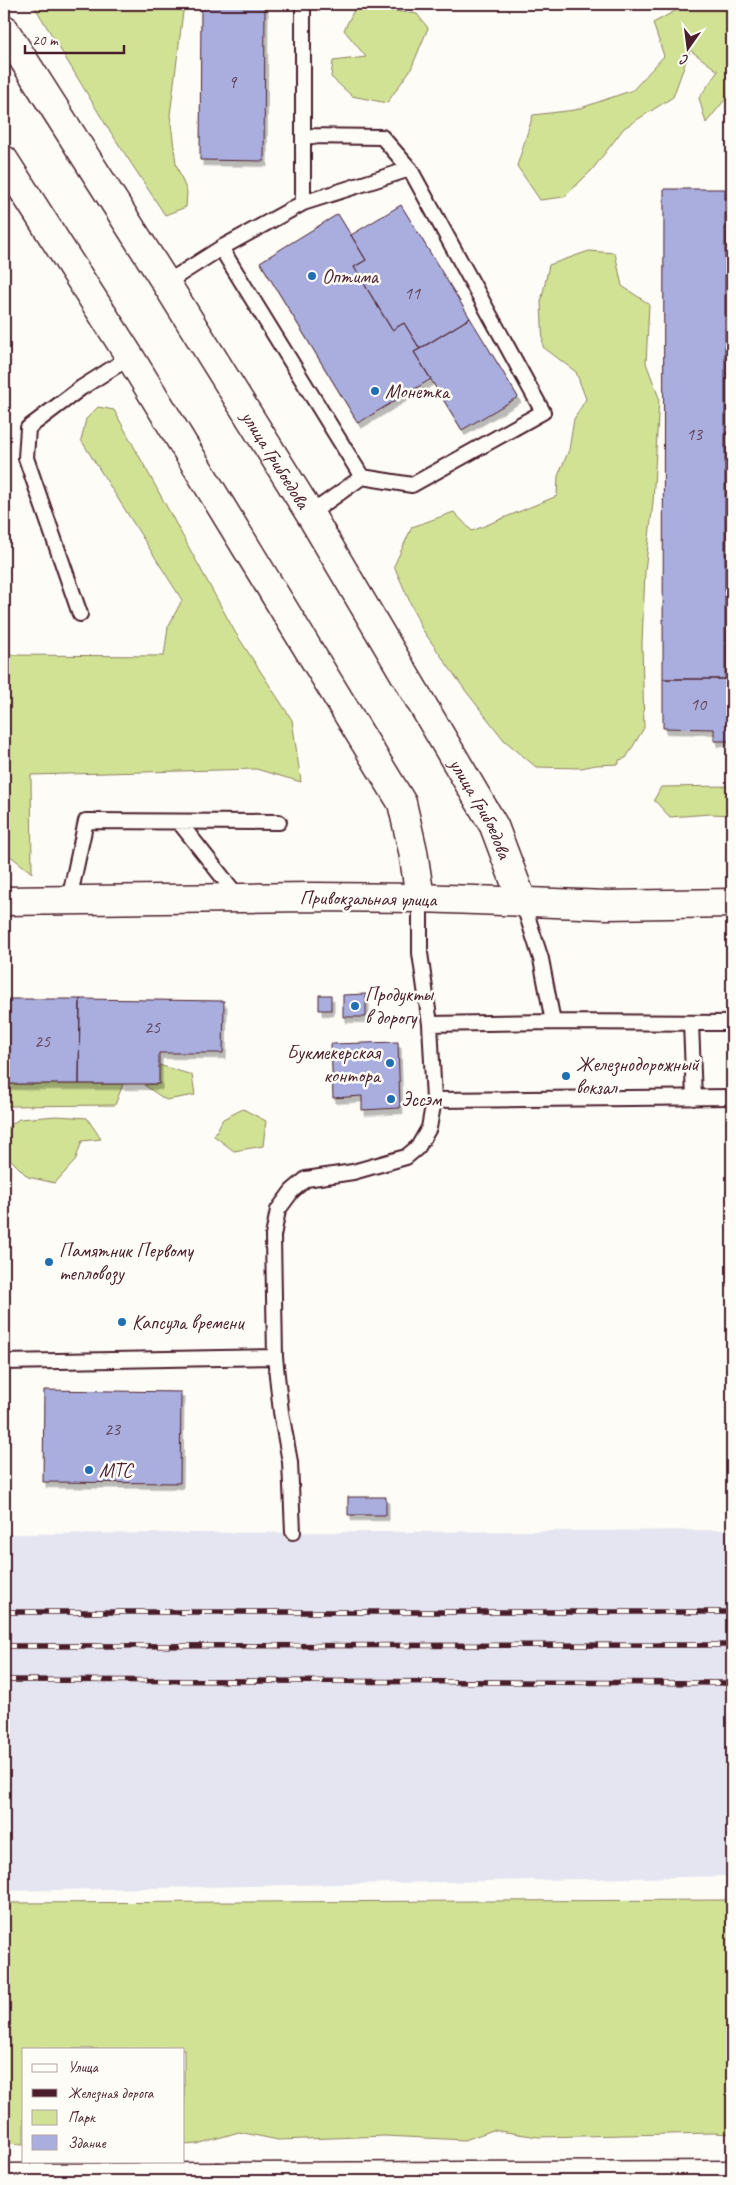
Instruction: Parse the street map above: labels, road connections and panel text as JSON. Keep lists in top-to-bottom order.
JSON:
{
  "streets": {
    "main road": ["улица Грибоедова", "Привокзальная улица"]
  },
  "crossings": [
    ["улица Грибоедова", "Привокзальная улица"]
  ],
  "places": [
    "Оптима",
    "Монетка",
    "Продукты в дорогу",
    "Букмекерская контора",
    "Железнодорожный вокзал",
    "Эссэм",
    "Памятник Первому тепловозу",
    "Капсула времени",
    "МТС"
  ],
  "house_numbers": [
    "9",
    "11",
    "13",
    "10",
    "25",
    "25",
    "23"
  ],
  "legend": [
    "Улица",
    "Железная дорога",
    "Парк",
    "Здание"
  ],
  "scale_bar": "20 m",
  "north": "bottom"
}
